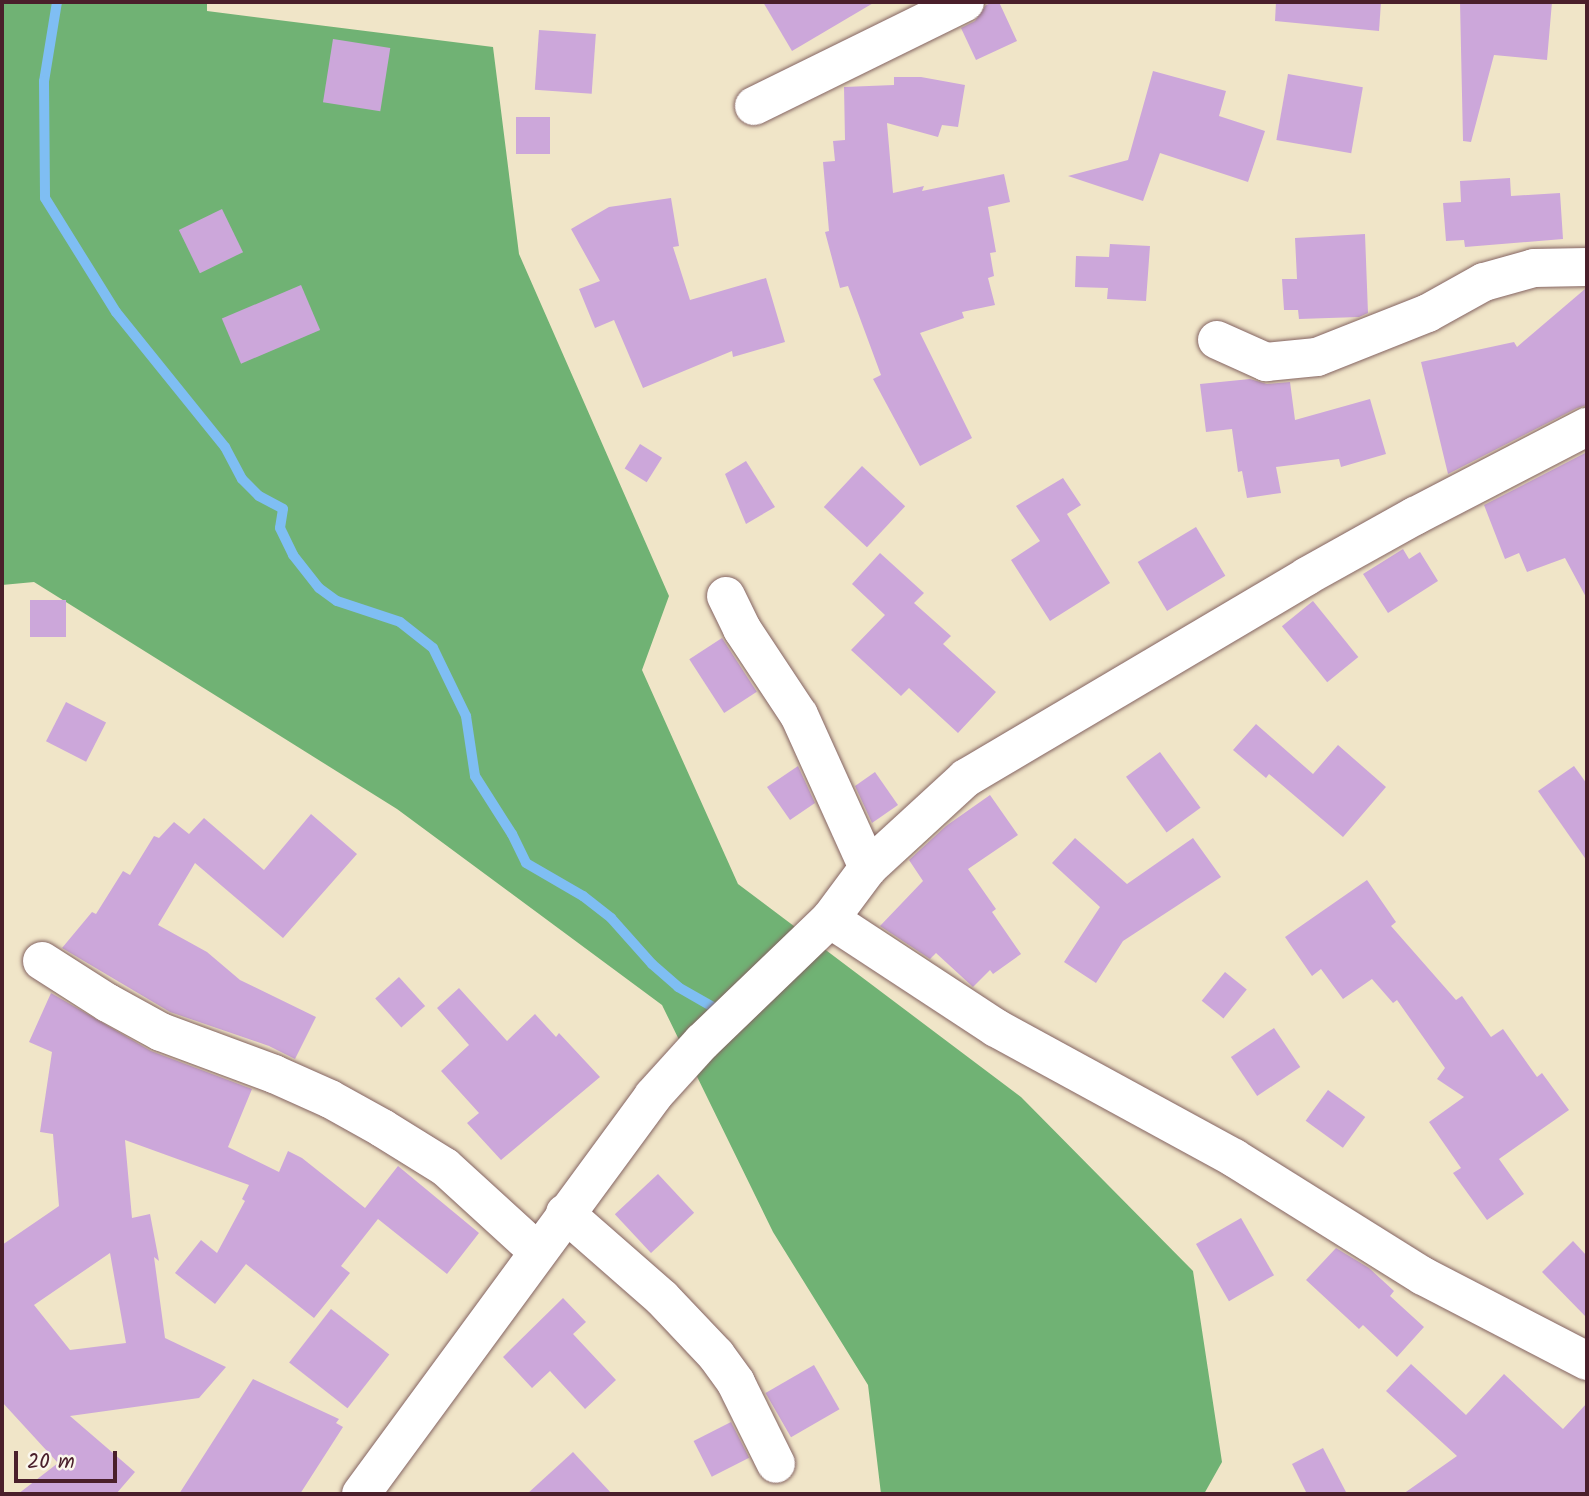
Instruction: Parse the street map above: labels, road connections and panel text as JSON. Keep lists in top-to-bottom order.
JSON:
{
  "scale_bar": "20 m"
}
